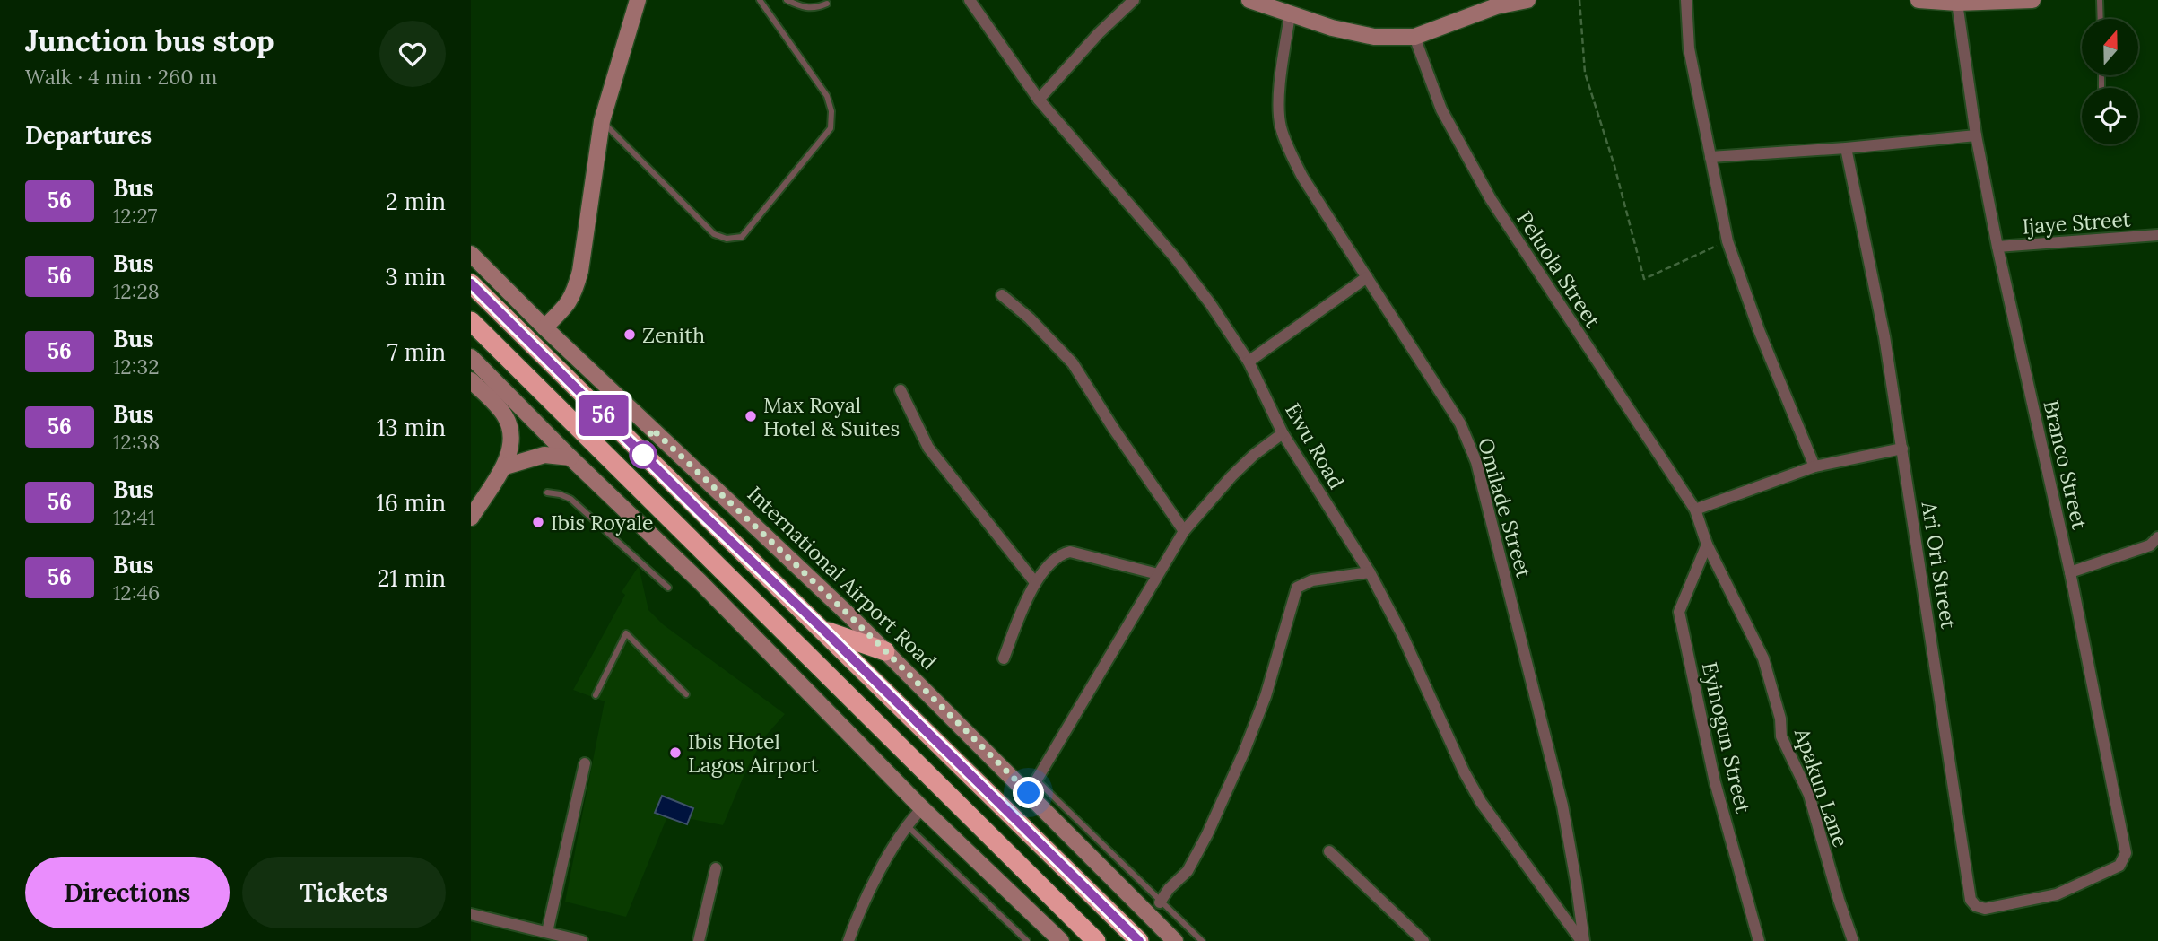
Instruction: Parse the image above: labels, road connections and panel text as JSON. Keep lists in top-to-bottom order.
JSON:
{
  "streets": {
    "main road": ["International Airport Road"],
    "street": [
      "Ijaye Street",
      "Peluola Street",
      "Ewu Road",
      "Branco Street",
      "Omilade Street",
      "Ari Ori Street",
      "Eyinogun Street",
      "Apakun Lane"
    ]
  },
  "crossings": [
    ["Ijaye Street", "Branco Street"],
    ["Peluola Street", "Apakun Lane"],
    ["Ewu Road", "Omilade Street"],
    ["Branco Street", "Ari Ori Street"],
    ["Eyinogun Street", "Apakun Lane"]
  ],
  "places": [
    "Zenith",
    "Max Royal Hotel & Suites",
    "Ibis Royale",
    "Ibis Hotel Lagos Airport"
  ],
  "lines": ["bus line 56"],
  "north": "top",
  "page": {
    "heading": [
      ["Junction bus stop", "Walk · 4 min · 260 m"],
      "Departures"
    ],
    "on_map": "56",
    "list": [
      {
        "mark": "56",
        "name": "Bus",
        "note": "12:27",
        "value": "2 min"
      },
      {
        "mark": "56",
        "name": "Bus",
        "note": "12:28",
        "value": "3 min"
      },
      {
        "mark": "56",
        "name": "Bus",
        "note": "12:32",
        "value": "7 min"
      },
      {
        "mark": "56",
        "name": "Bus",
        "note": "12:38",
        "value": "13 min"
      },
      {
        "mark": "56",
        "name": "Bus",
        "note": "12:41",
        "value": "16 min"
      },
      {
        "mark": "56",
        "name": "Bus",
        "note": "12:46",
        "value": "21 min"
      }
    ],
    "buttons": ["Directions", "Tickets"]
  }
}
